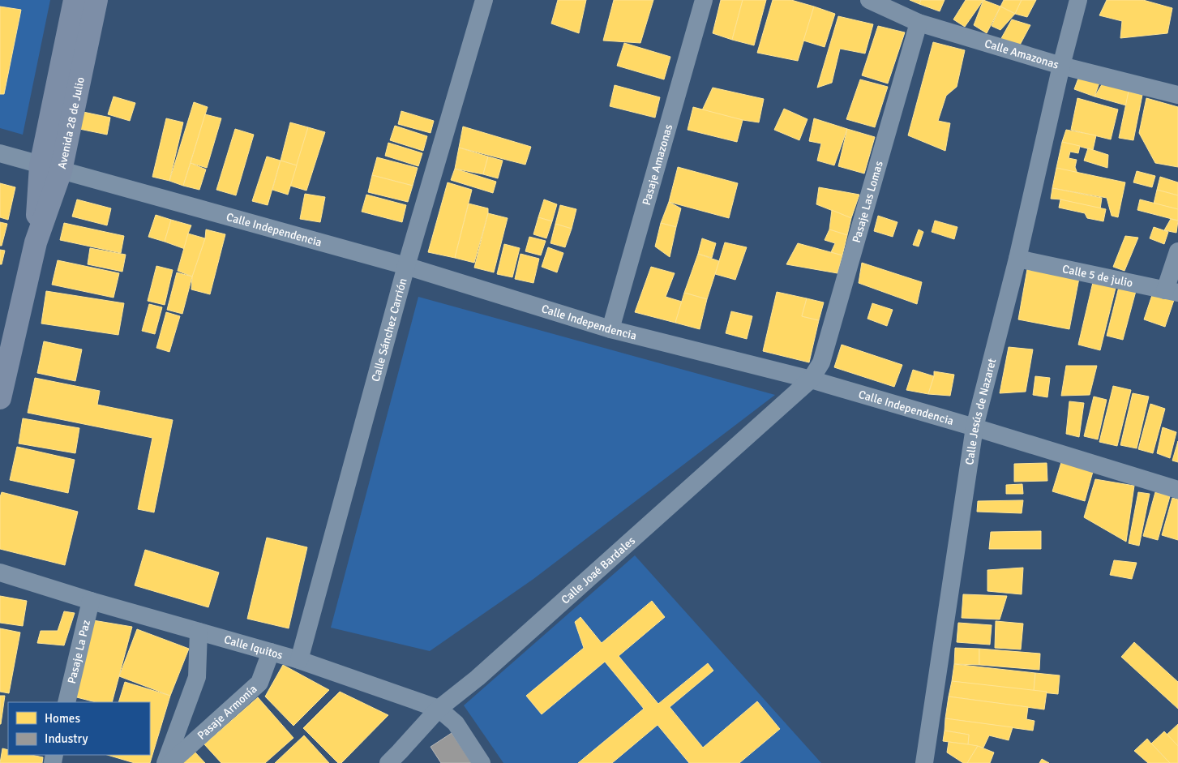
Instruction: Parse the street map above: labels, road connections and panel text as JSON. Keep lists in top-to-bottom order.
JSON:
{
  "streets": {
    "main road": ["Avenida 28 de Julio"],
    "street": [
      "Calle Amazonas",
      "Pasaje Amazonas",
      "Pasaje Las Lomas",
      "Calle Independencia",
      "Calle 5 de julio",
      "Calle Sánchez Carrión",
      "Calle Jesús de Nazaret",
      "Calle Joaé Bardales",
      "Calle Iquitos",
      "Pasaje La Paz",
      "Pasaje Armonía"
    ]
  },
  "crossings": [
    ["Calle Amazonas", "Pasaje Las Lomas"],
    ["Calle Amazonas", "Calle Jesús de Nazaret"],
    ["Avenida 28 de Julio", "Calle Independencia"],
    ["Pasaje Amazonas", "Calle Independencia"],
    ["Pasaje Las Lomas", "Calle Independencia"],
    ["Pasaje Las Lomas", "Calle Joaé Bardales"],
    ["Calle Independencia", "Calle Sánchez Carrión"],
    ["Calle Independencia", "Calle Jesús de Nazaret"],
    ["Calle Independencia", "Calle Joaé Bardales"],
    ["Calle 5 de julio", "Calle Jesús de Nazaret"],
    ["Calle Sánchez Carrión", "Calle Iquitos"],
    ["Calle Joaé Bardales", "Calle Iquitos"],
    ["Calle Iquitos", "Pasaje La Paz"],
    ["Calle Iquitos", "Pasaje Armonía"]
  ],
  "legend": ["Homes", "Industry"]
}
